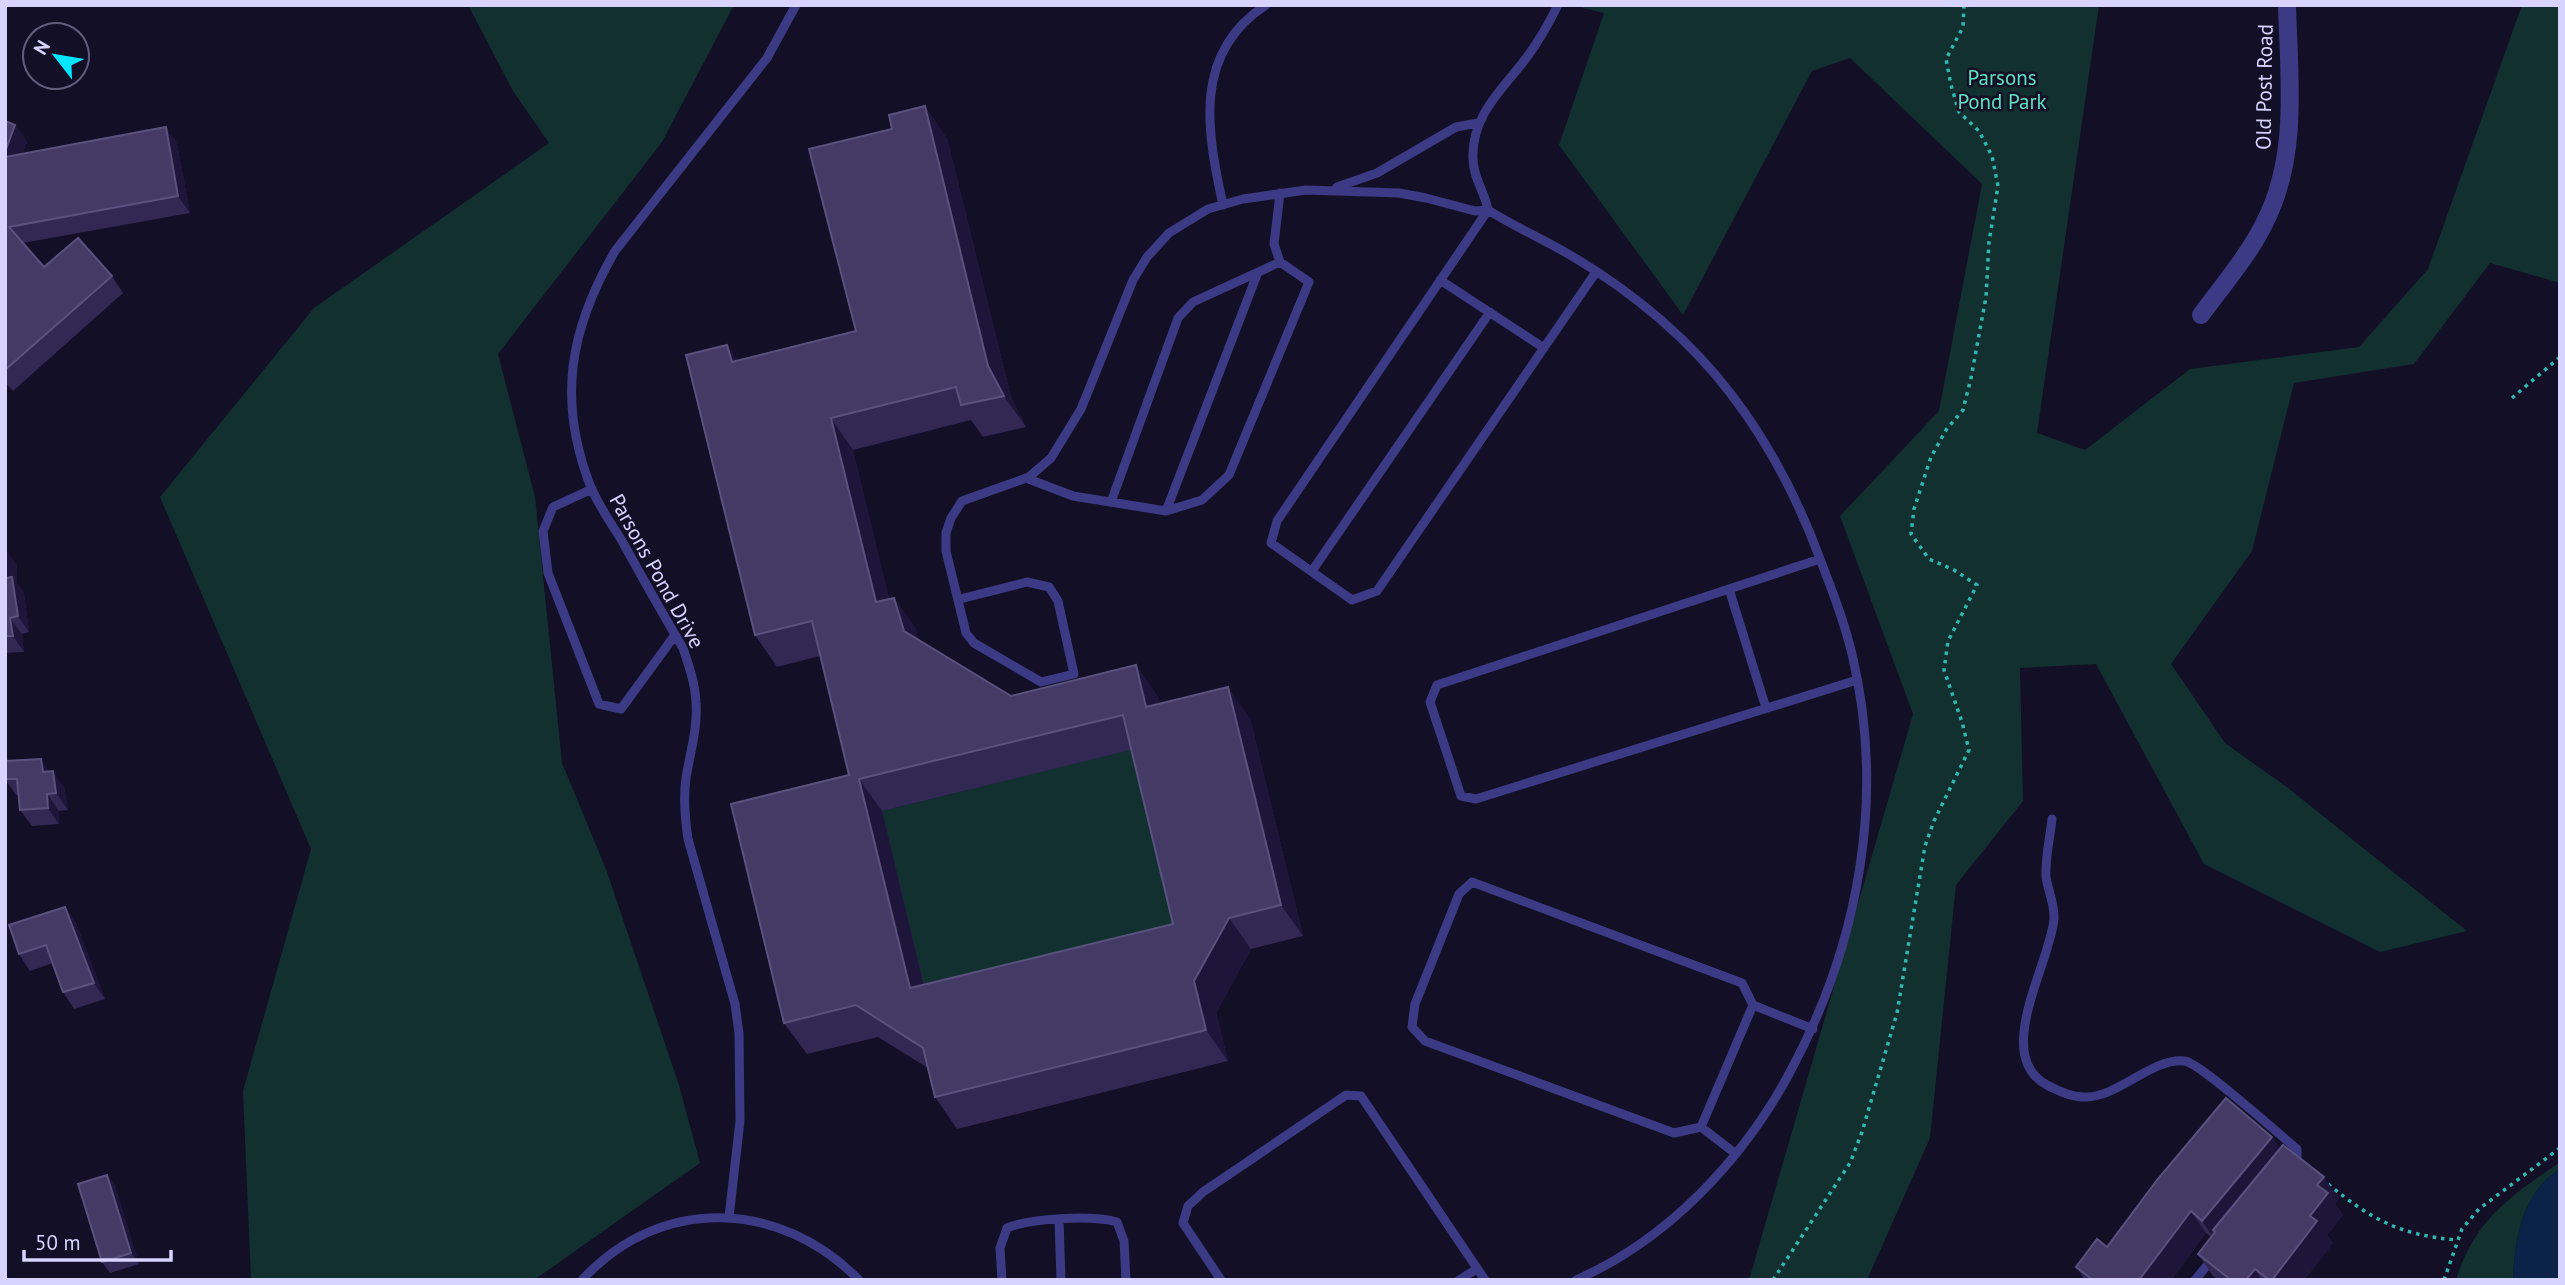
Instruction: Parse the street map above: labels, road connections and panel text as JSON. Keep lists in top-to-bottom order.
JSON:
{
  "streets": {
    "street": ["Old Post Road"],
    "lane": ["Parsons Pond Drive"]
  },
  "parks": ["Parsons Pond Park"],
  "scale_bar": "50 m",
  "north": "top left"
}
